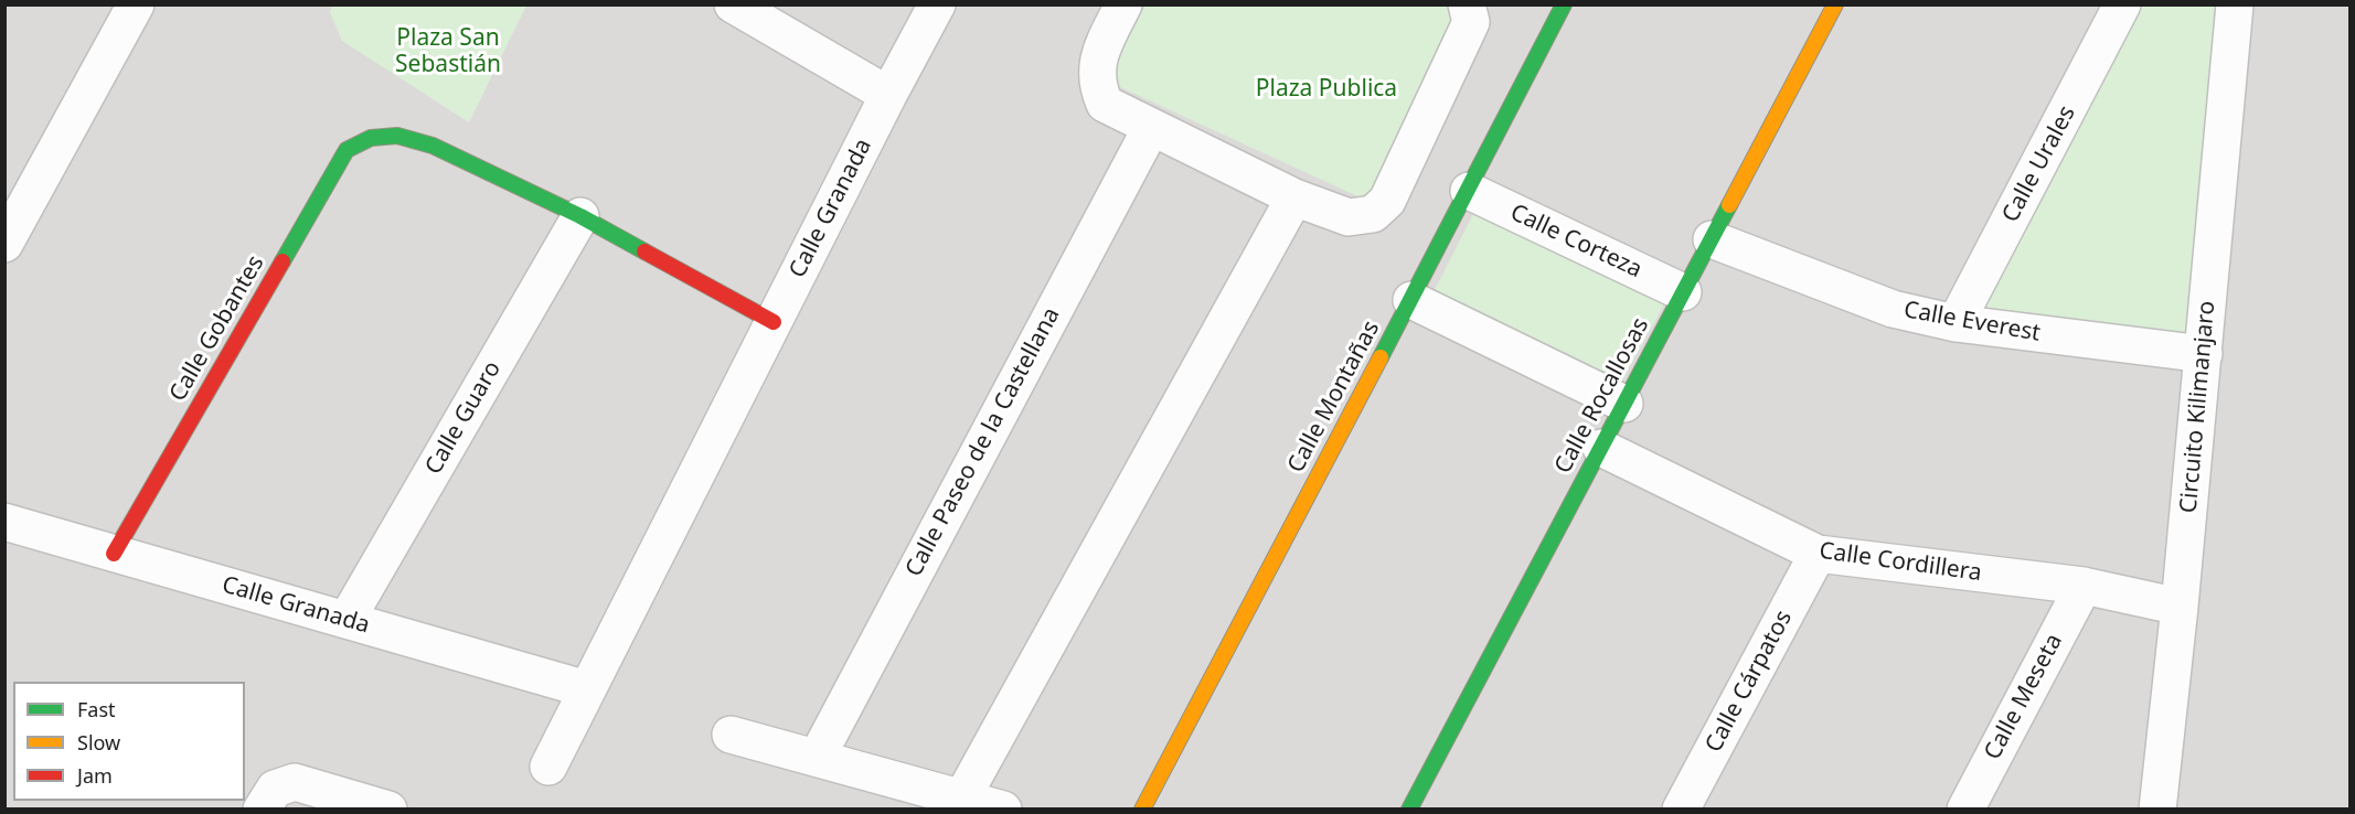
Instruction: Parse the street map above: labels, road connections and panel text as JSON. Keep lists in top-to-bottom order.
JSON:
{
  "streets": {
    "street": [
      "Calle Urales",
      "Calle Granada",
      "Calle Corteza",
      "Calle Everest",
      "Calle Gobantes",
      "Calle Rocallosas",
      "Calle Montañas",
      "Circuito Kilimanjaro",
      "Calle Guaro",
      "Calle Paseo de la Castellana",
      "Calle Cordillera",
      "Calle Cárpatos",
      "Calle Meseta"
    ]
  },
  "crossings": [
    ["Calle Urales", "Calle Everest"],
    ["Calle Granada", "Calle Gobantes"],
    ["Calle Granada", "Calle Guaro"],
    ["Calle Corteza", "Calle Rocallosas"],
    ["Calle Corteza", "Calle Montañas"],
    ["Calle Everest", "Calle Rocallosas"],
    ["Calle Everest", "Circuito Kilimanjaro"],
    ["Calle Gobantes", "Calle Guaro"],
    ["Calle Rocallosas", "Calle Cordillera"],
    ["Circuito Kilimanjaro", "Calle Cordillera"],
    ["Calle Cordillera", "Calle Cárpatos"],
    ["Calle Cordillera", "Calle Meseta"]
  ],
  "parks": ["Plaza San Sebastián", "Plaza Publica"],
  "legend": ["Fast", "Slow", "Jam"]
}
